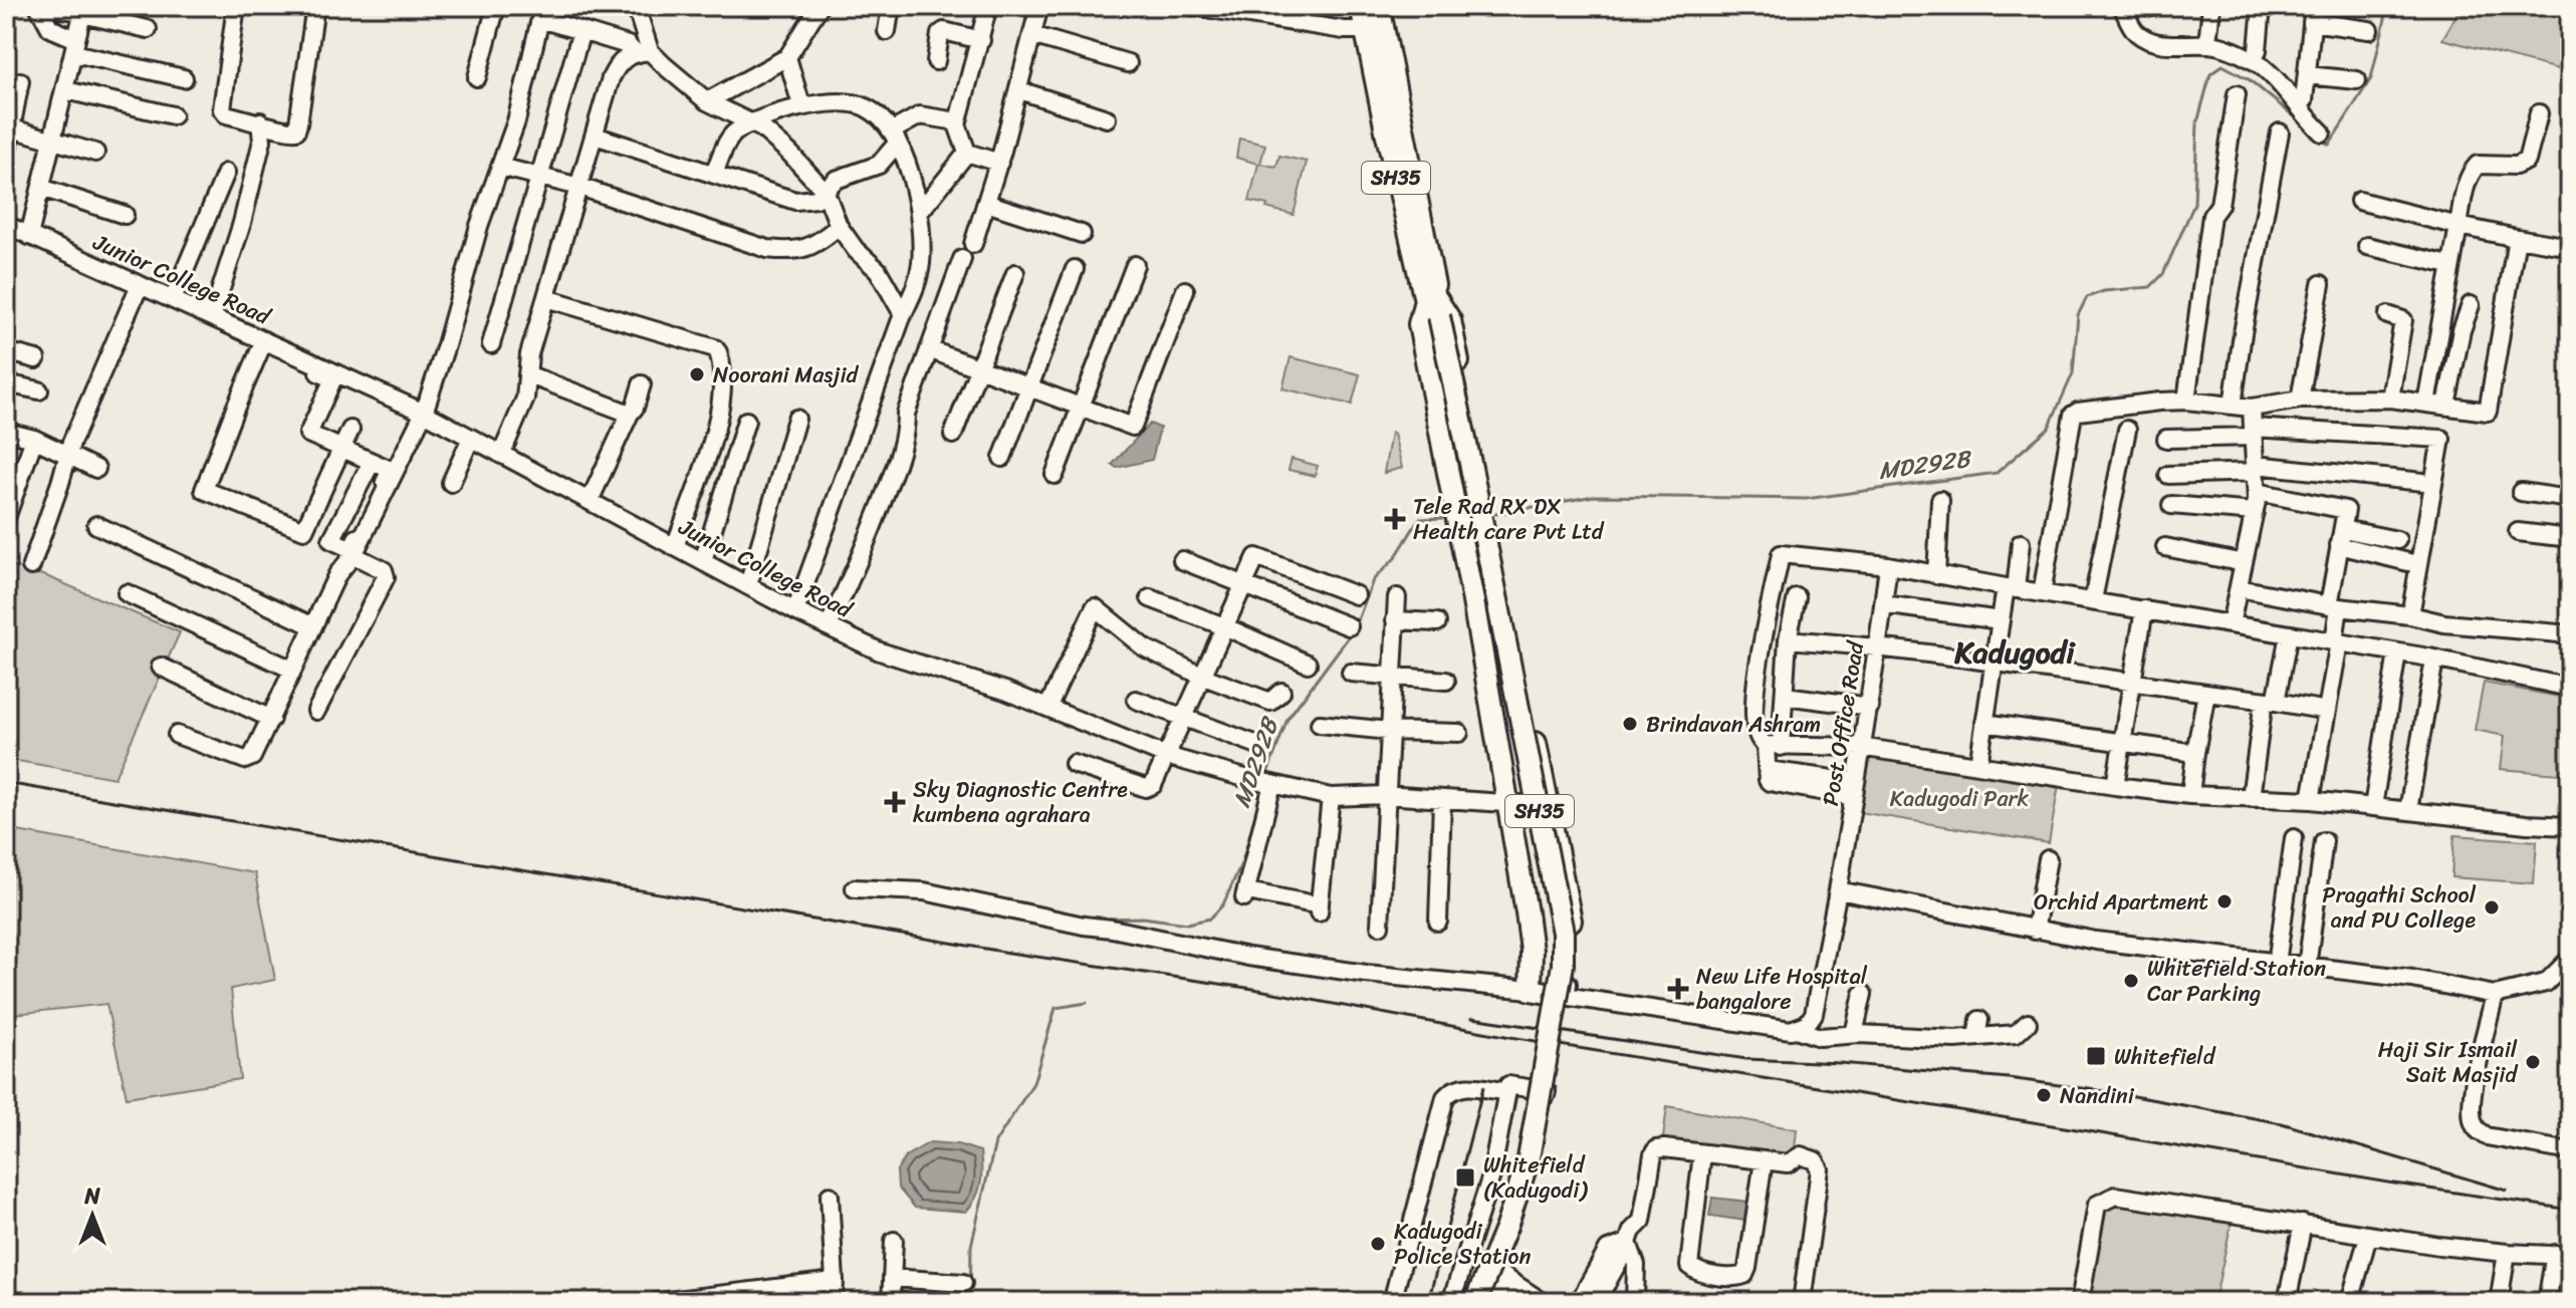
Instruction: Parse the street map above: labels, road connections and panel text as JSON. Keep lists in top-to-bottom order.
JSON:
{
  "streets": {
    "main road": ["SH35"],
    "street": ["Junior College Road", "Post Office Road"]
  },
  "districts": ["Kadugodi"],
  "water": ["MD292B"],
  "parks": ["Kadugodi Park"],
  "places": {
    "other": [
      "Noorani Masjid",
      "Brindavan Ashram",
      "Orchid Apartment",
      "Pragathi School and PU College",
      "Whitefield Station Car Parking",
      "Haji Sir Ismail Sait Masjid",
      "Nandini",
      "Kadugodi Police Station"
    ],
    "health": ["Tele Rad RX DX Health care Pvt Ltd", "Sky Diagnostic Centre kumbena agrahara", "New Life Hospital bangalore"],
    "transit": ["Whitefield", "Whitefield (Kadugodi)"]
  },
  "north": "top"
}
